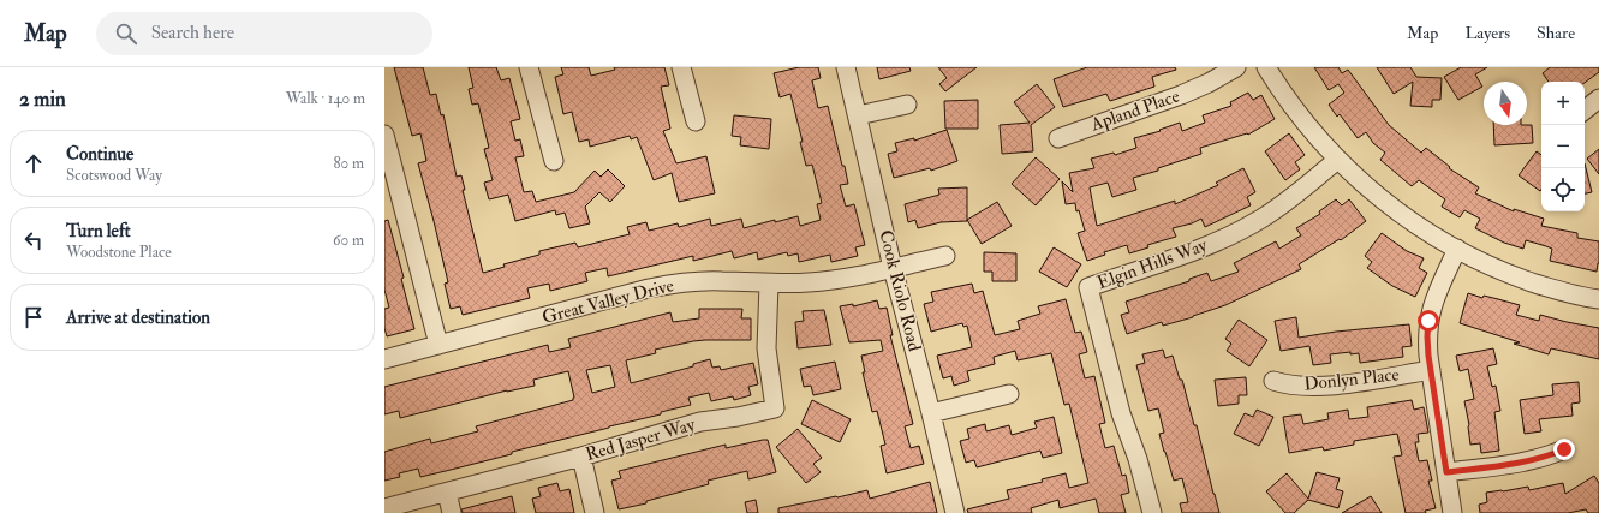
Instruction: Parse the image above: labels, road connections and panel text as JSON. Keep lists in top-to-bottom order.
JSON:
{
  "streets": {
    "street": [
      "Apland Place",
      "Elgin Hills Way",
      "Cook Riolo Road",
      "Great Valley Drive",
      "Donlyn Place",
      "Red Jasper Way"
    ]
  },
  "crossings": [
    ["Cook Riolo Road", "Great Valley Drive"],
    ["Great Valley Drive", "Red Jasper Way"]
  ],
  "north": "bottom",
  "page": {
    "header": "Map",
    "search": "Search here",
    "nav": ["Map", "Layers", "Share"],
    "heading": ["2 min", "Walk · 140 m"],
    "map_buttons": ["+", "−"],
    "list": [
      ["Continue", "Scotswood Way", "80 m"],
      ["Turn left", "Woodstone Place", "60 m"],
      "Arrive at destination"
    ]
  }
}
